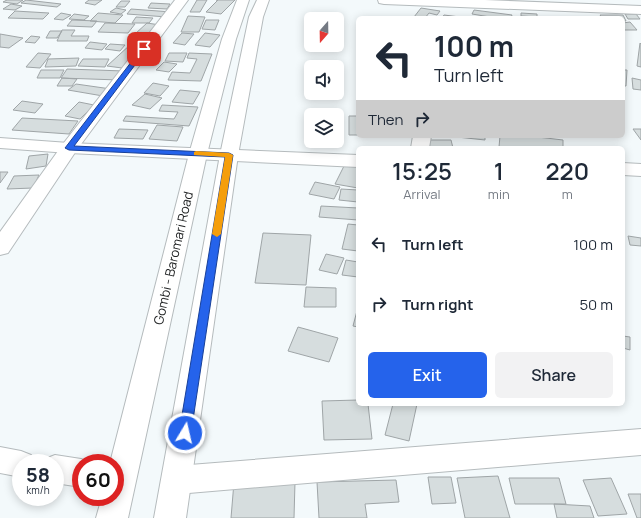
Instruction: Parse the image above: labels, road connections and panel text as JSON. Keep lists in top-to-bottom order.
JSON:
{
  "streets": {
    "street": ["Gombi - Baromari Road"]
  },
  "north": "bottom",
  "page": {
    "turn": ["100 m", "Turn left"],
    "then": "Then",
    "eta": [
      "15:25",
      "Arrival",
      "1",
      "min",
      "220",
      "m"
    ],
    "list": [
      {
        "name": "Turn left",
        "value": "100 m"
      },
      {
        "name": "Turn right",
        "value": "50 m"
      }
    ],
    "buttons": ["Exit", "Share"],
    "speed": "58 km/h",
    "limit": "60"
  }
}
